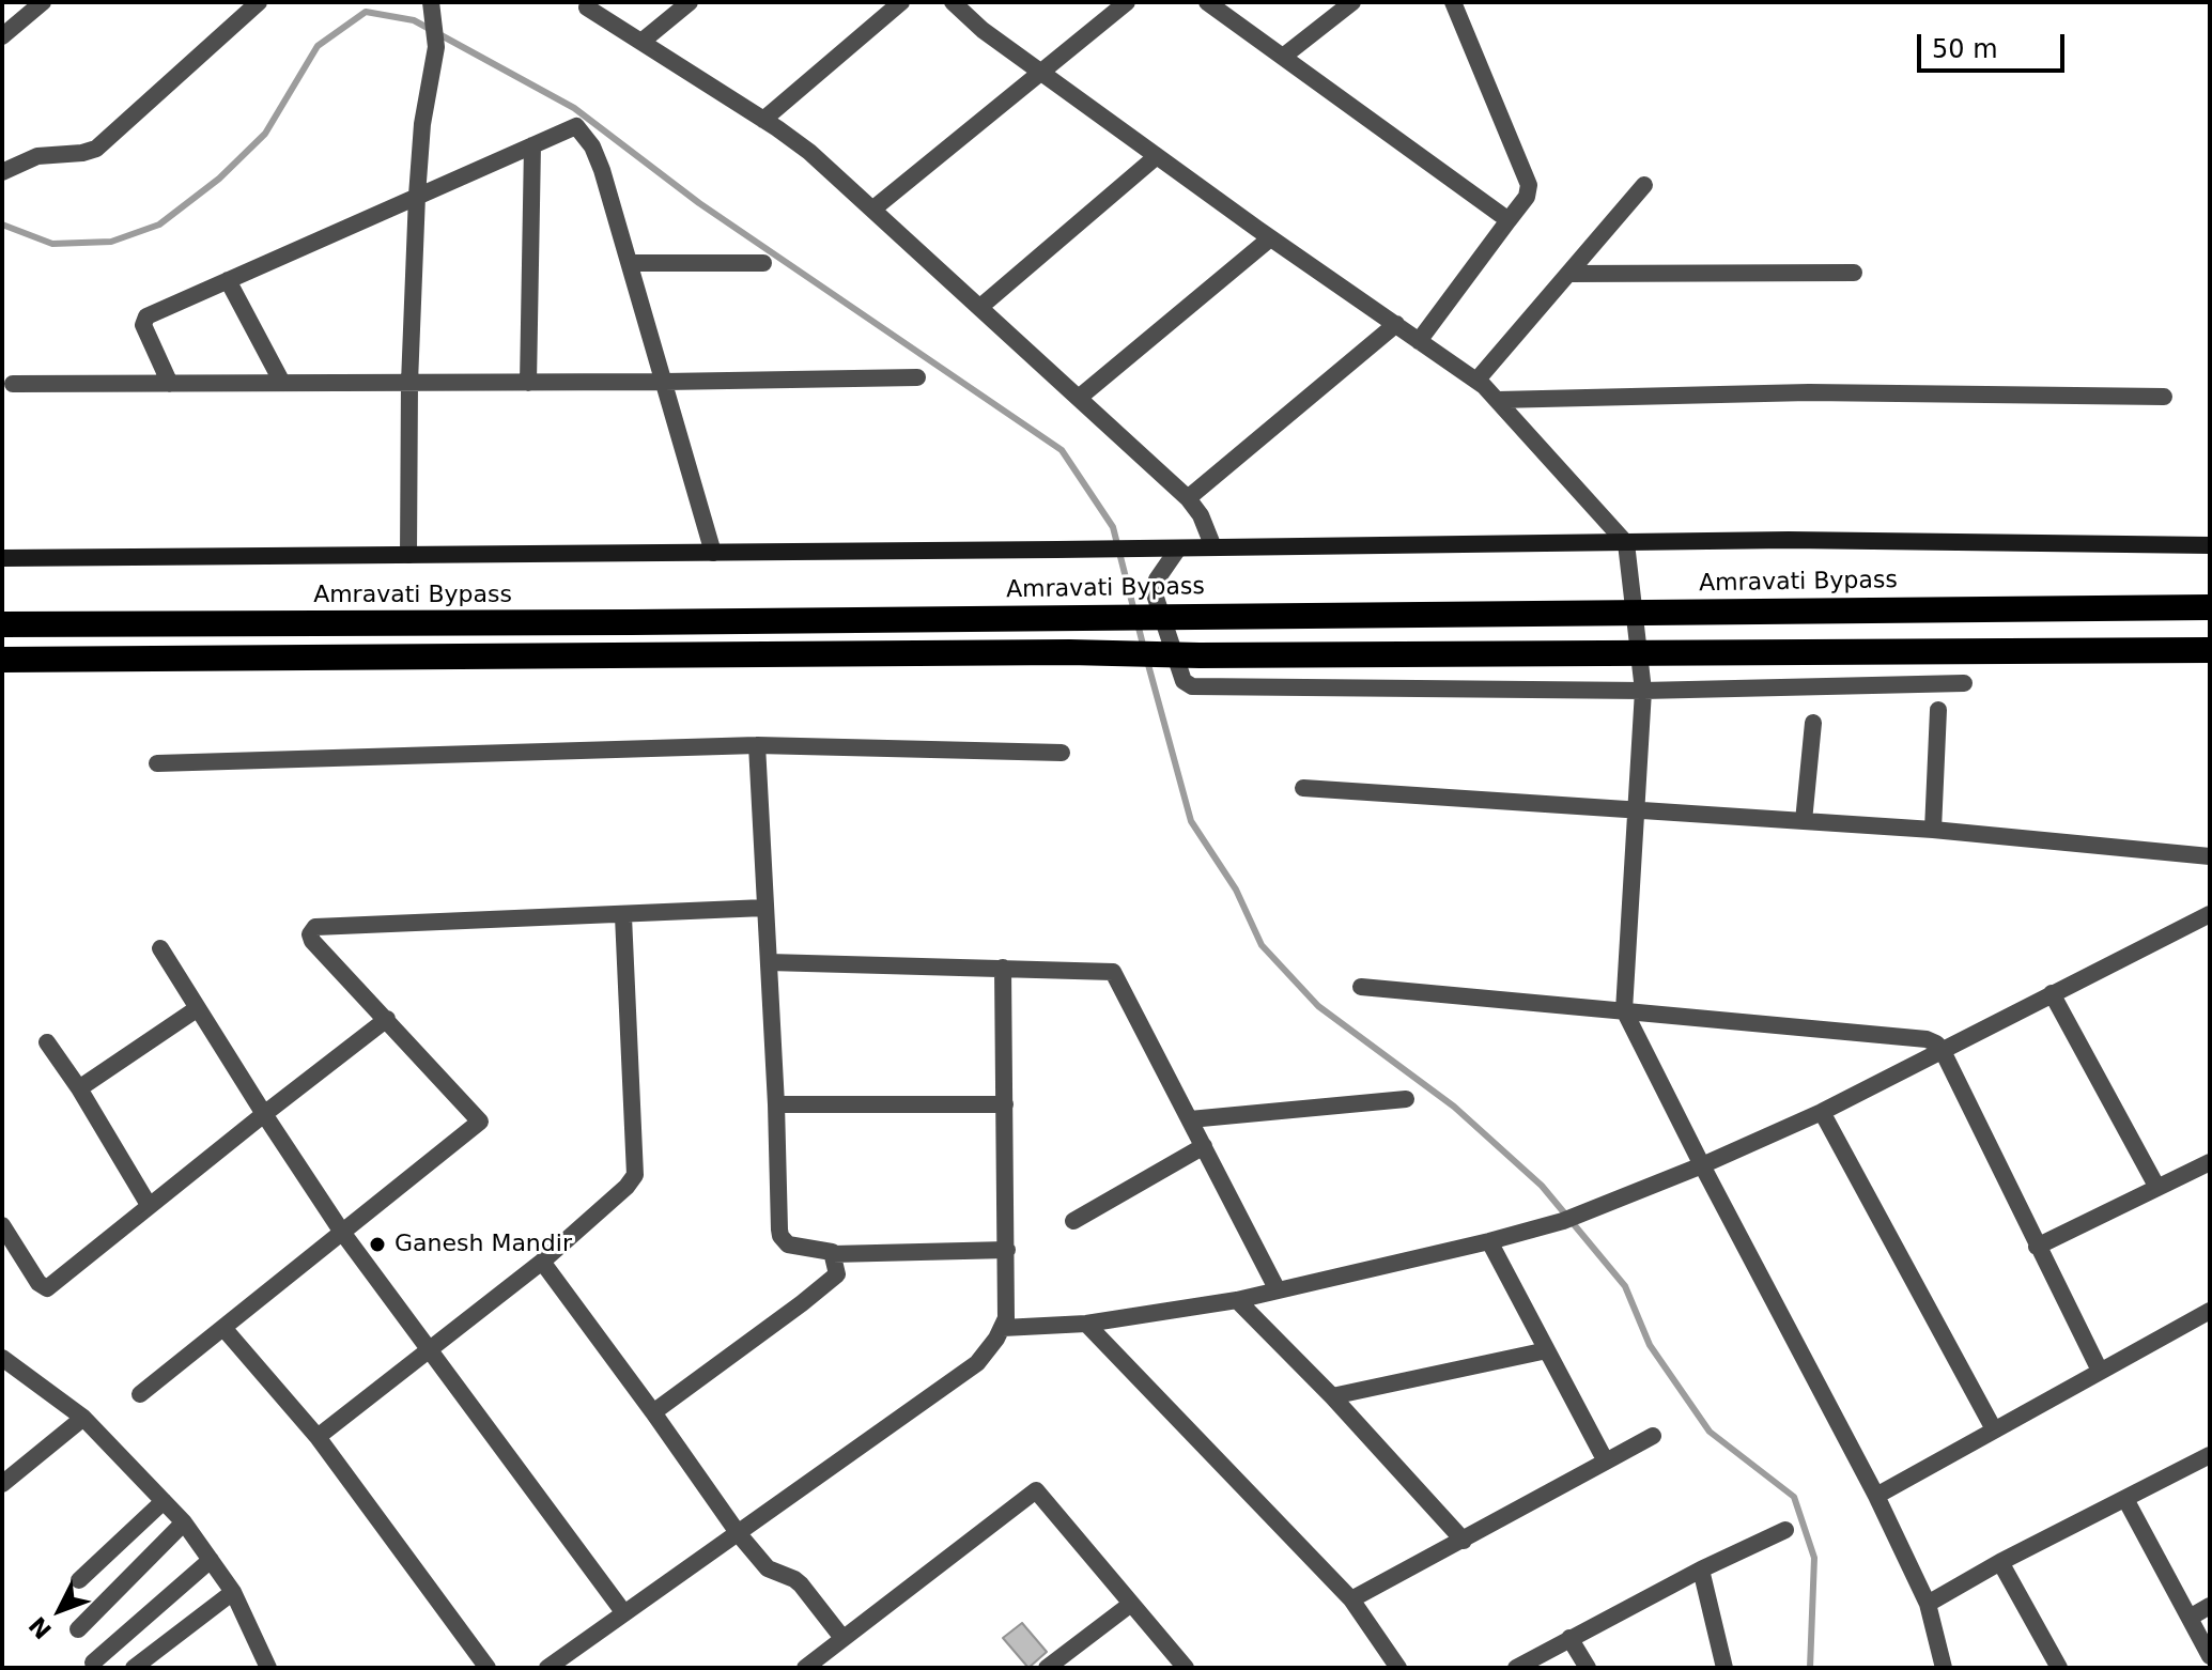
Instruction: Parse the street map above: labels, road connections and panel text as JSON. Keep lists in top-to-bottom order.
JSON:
{
  "streets": {
    "highway": ["Amravati Bypass"]
  },
  "places": ["Ganesh Mandir"],
  "scale_bar": "50 m",
  "north": "bottom left"
}
